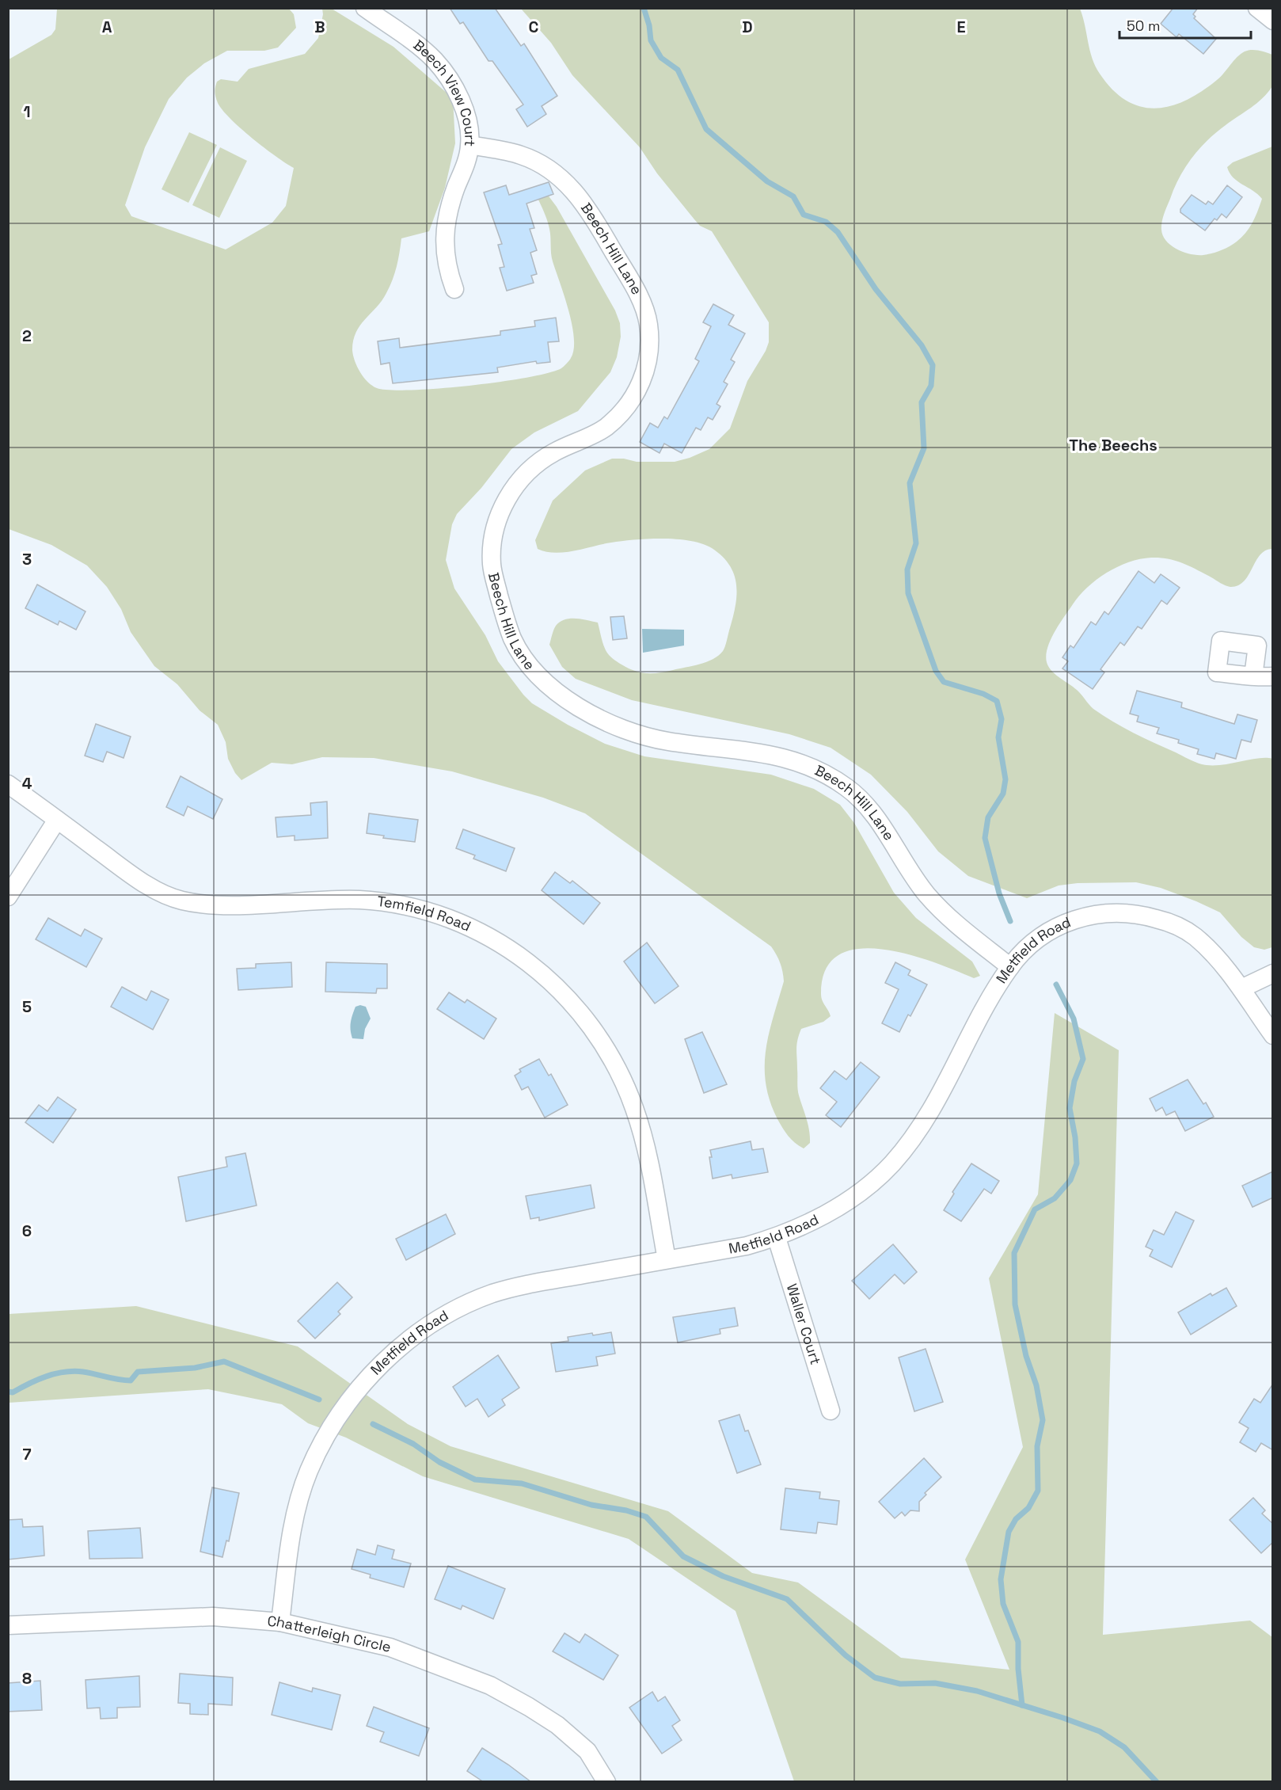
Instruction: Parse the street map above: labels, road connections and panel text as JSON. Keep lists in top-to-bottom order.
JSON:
{
  "streets": {
    "street": [
      "Beech View Court",
      "Beech Hill Lane",
      "Temfield Road",
      "Metfield Road",
      "Waller Court",
      "Chatterleigh Circle"
    ]
  },
  "crossings": [
    ["Beech View Court", "Beech Hill Lane"],
    ["Beech Hill Lane", "Metfield Road"],
    ["Temfield Road", "Metfield Road"],
    ["Metfield Road", "Waller Court"],
    ["Metfield Road", "Chatterleigh Circle"]
  ],
  "districts": ["The Beechs"],
  "scale_bar": "50 m",
  "grid": {
    "columns": [
      "A",
      "B",
      "C",
      "D",
      "E"
    ],
    "rows": [
      "1",
      "2",
      "3",
      "4",
      "5",
      "6",
      "7",
      "8"
    ]
  }
}
